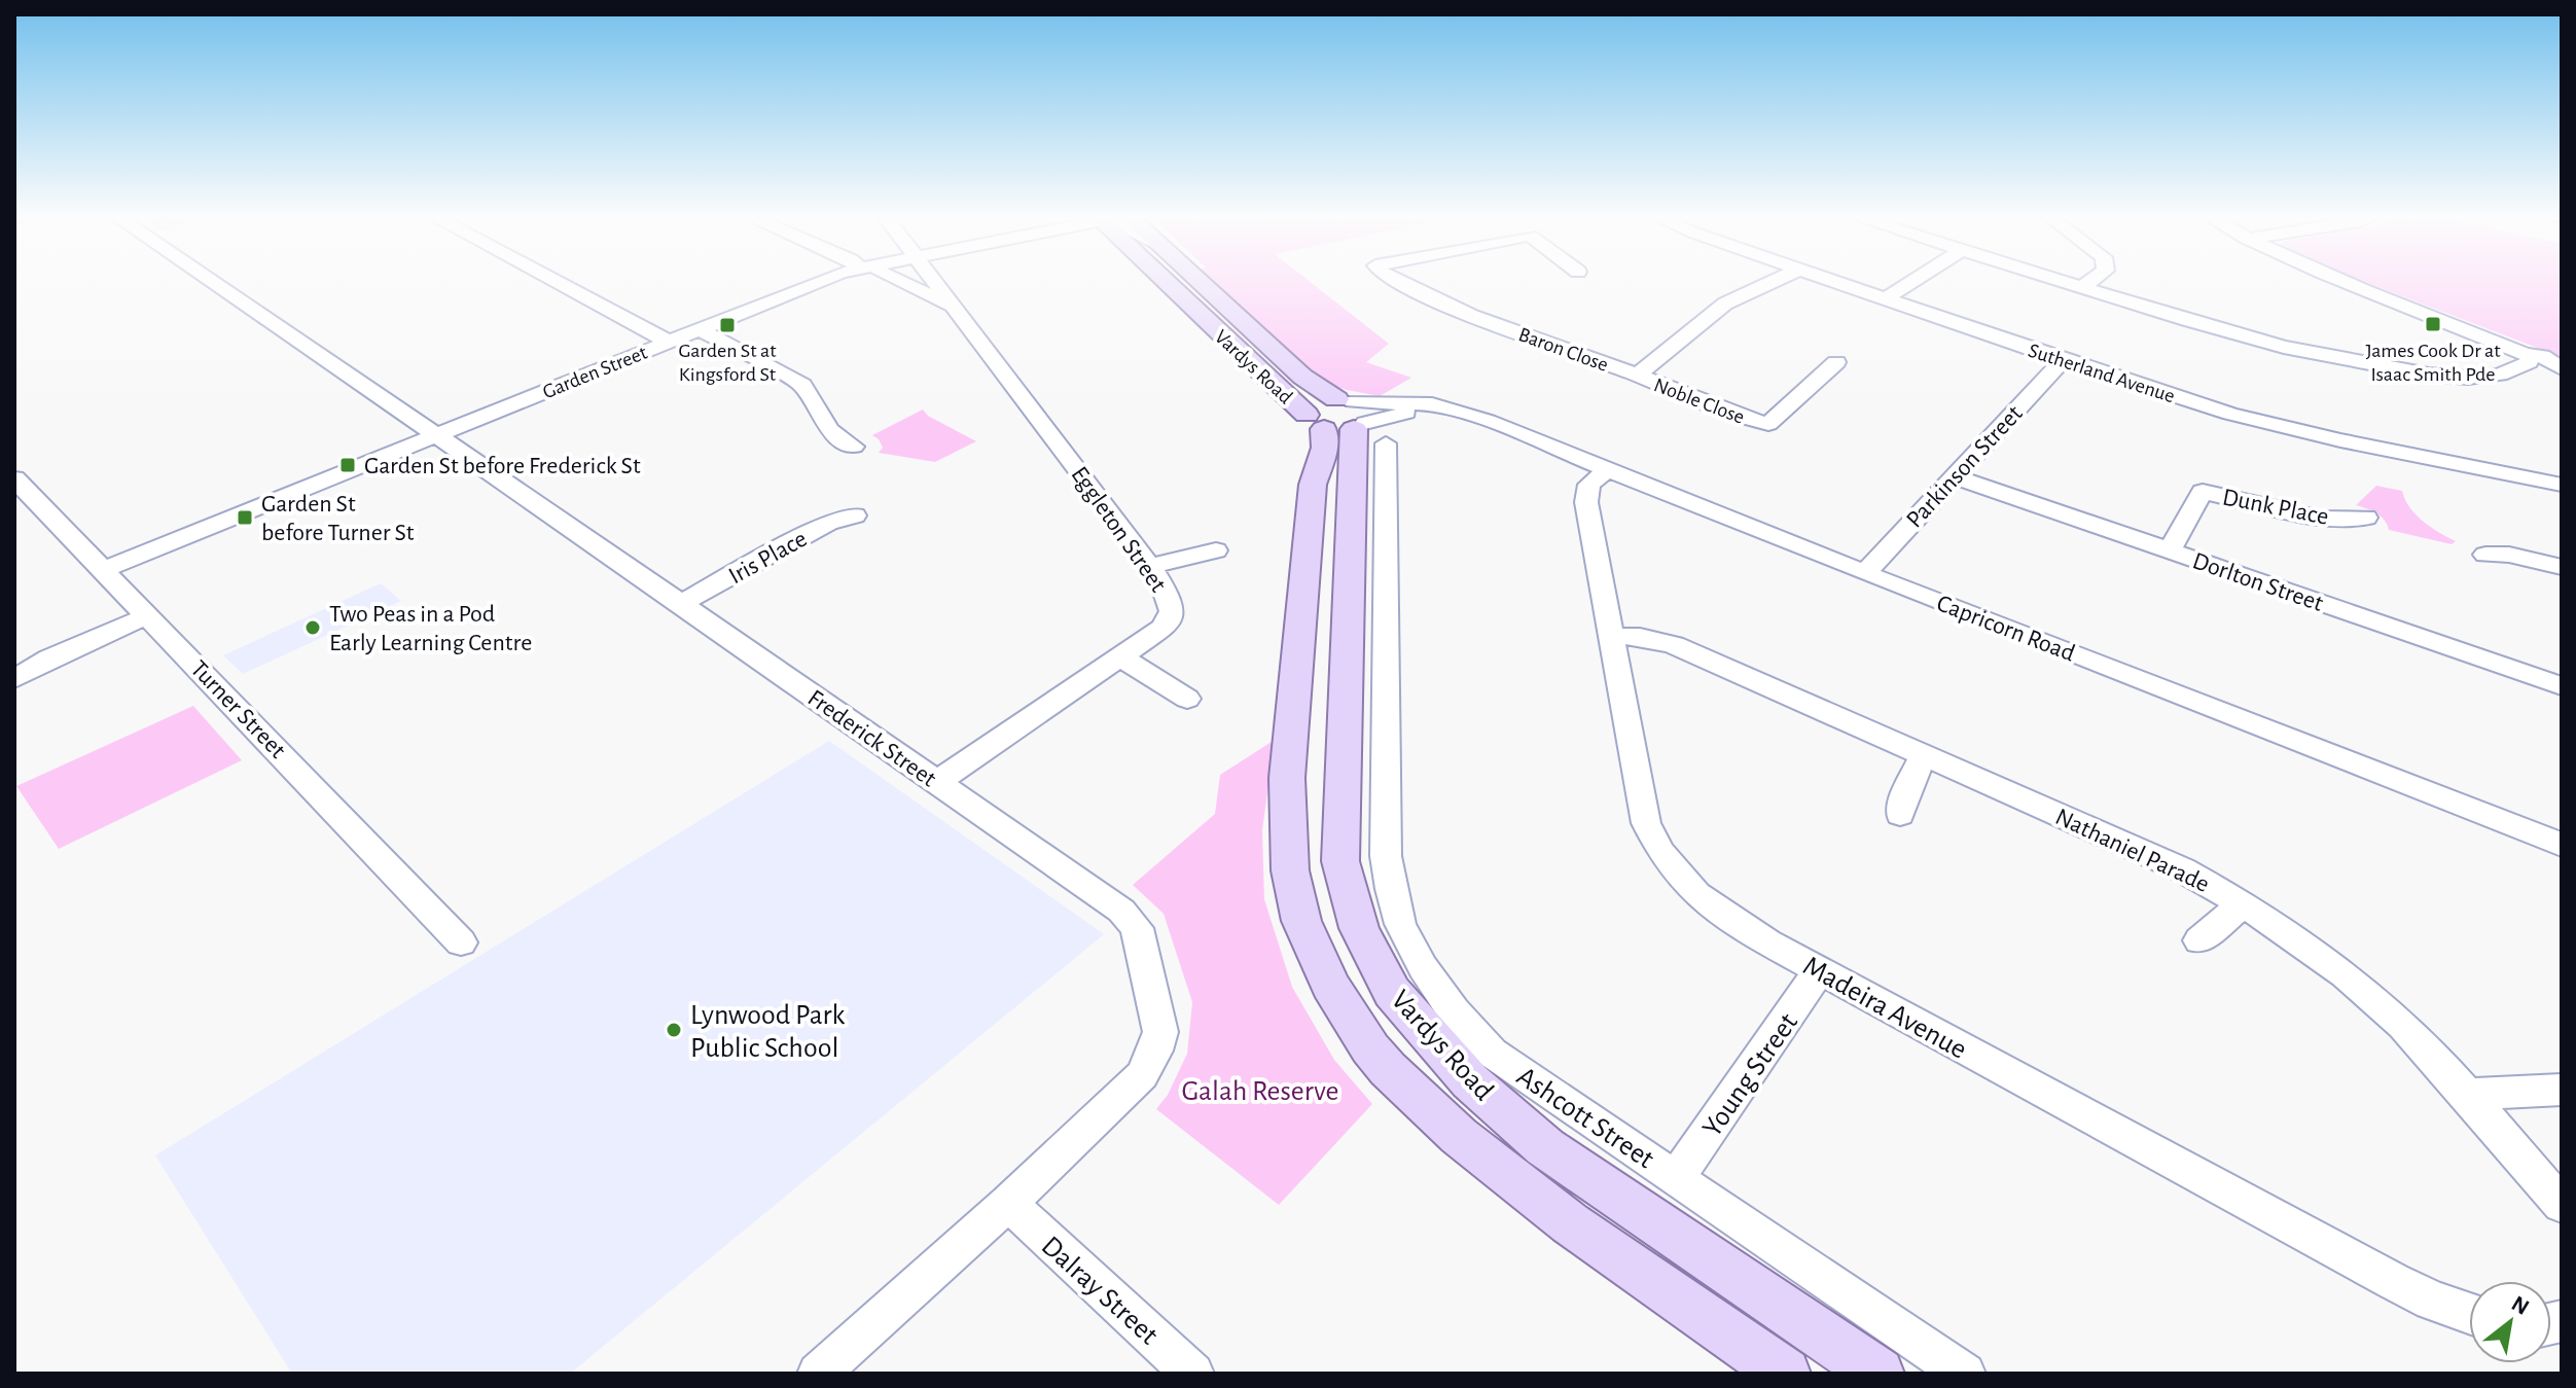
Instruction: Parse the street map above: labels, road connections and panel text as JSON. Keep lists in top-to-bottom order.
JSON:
{
  "streets": {
    "main road": ["Vardys Road"],
    "street": [
      "Baron Close",
      "Garden Street",
      "Sutherland Avenue",
      "Noble Close",
      "Parkinson Street",
      "Dunk Place",
      "Eggleton Street",
      "Iris Place",
      "Dorlton Street",
      "Capricorn Road",
      "Turner Street",
      "Frederick Street",
      "Nathaniel Parade",
      "Madeira Avenue",
      "Young Street",
      "Ashcott Street",
      "Dalray Street"
    ]
  },
  "crossings": [
    ["Baron Close", "Noble Close"],
    ["Vardys Road", "Capricorn Road"],
    ["Vardys Road", "Ashcott Street"],
    ["Garden Street", "Turner Street"],
    ["Garden Street", "Frederick Street"],
    ["Sutherland Avenue", "Parkinson Street"],
    ["Parkinson Street", "Dorlton Street"],
    ["Parkinson Street", "Capricorn Road"],
    ["Dunk Place", "Dorlton Street"],
    ["Eggleton Street", "Frederick Street"],
    ["Iris Place", "Frederick Street"],
    ["Capricorn Road", "Madeira Avenue"],
    ["Capricorn Road", "Ashcott Street"],
    ["Frederick Street", "Dalray Street"],
    ["Nathaniel Parade", "Madeira Avenue"],
    ["Madeira Avenue", "Young Street"],
    ["Young Street", "Ashcott Street"]
  ],
  "parks": ["Galah Reserve"],
  "places": {
    "transit": [
      "James Cook Dr at Isaac Smith Pde",
      "Garden St at Kingsford St",
      "Garden St before Frederick St",
      "Garden St before Turner St"
    ],
    "other": ["Two Peas in a Pod Early Learning Centre", "Lynwood Park Public School"]
  },
  "north": "top right"
}
